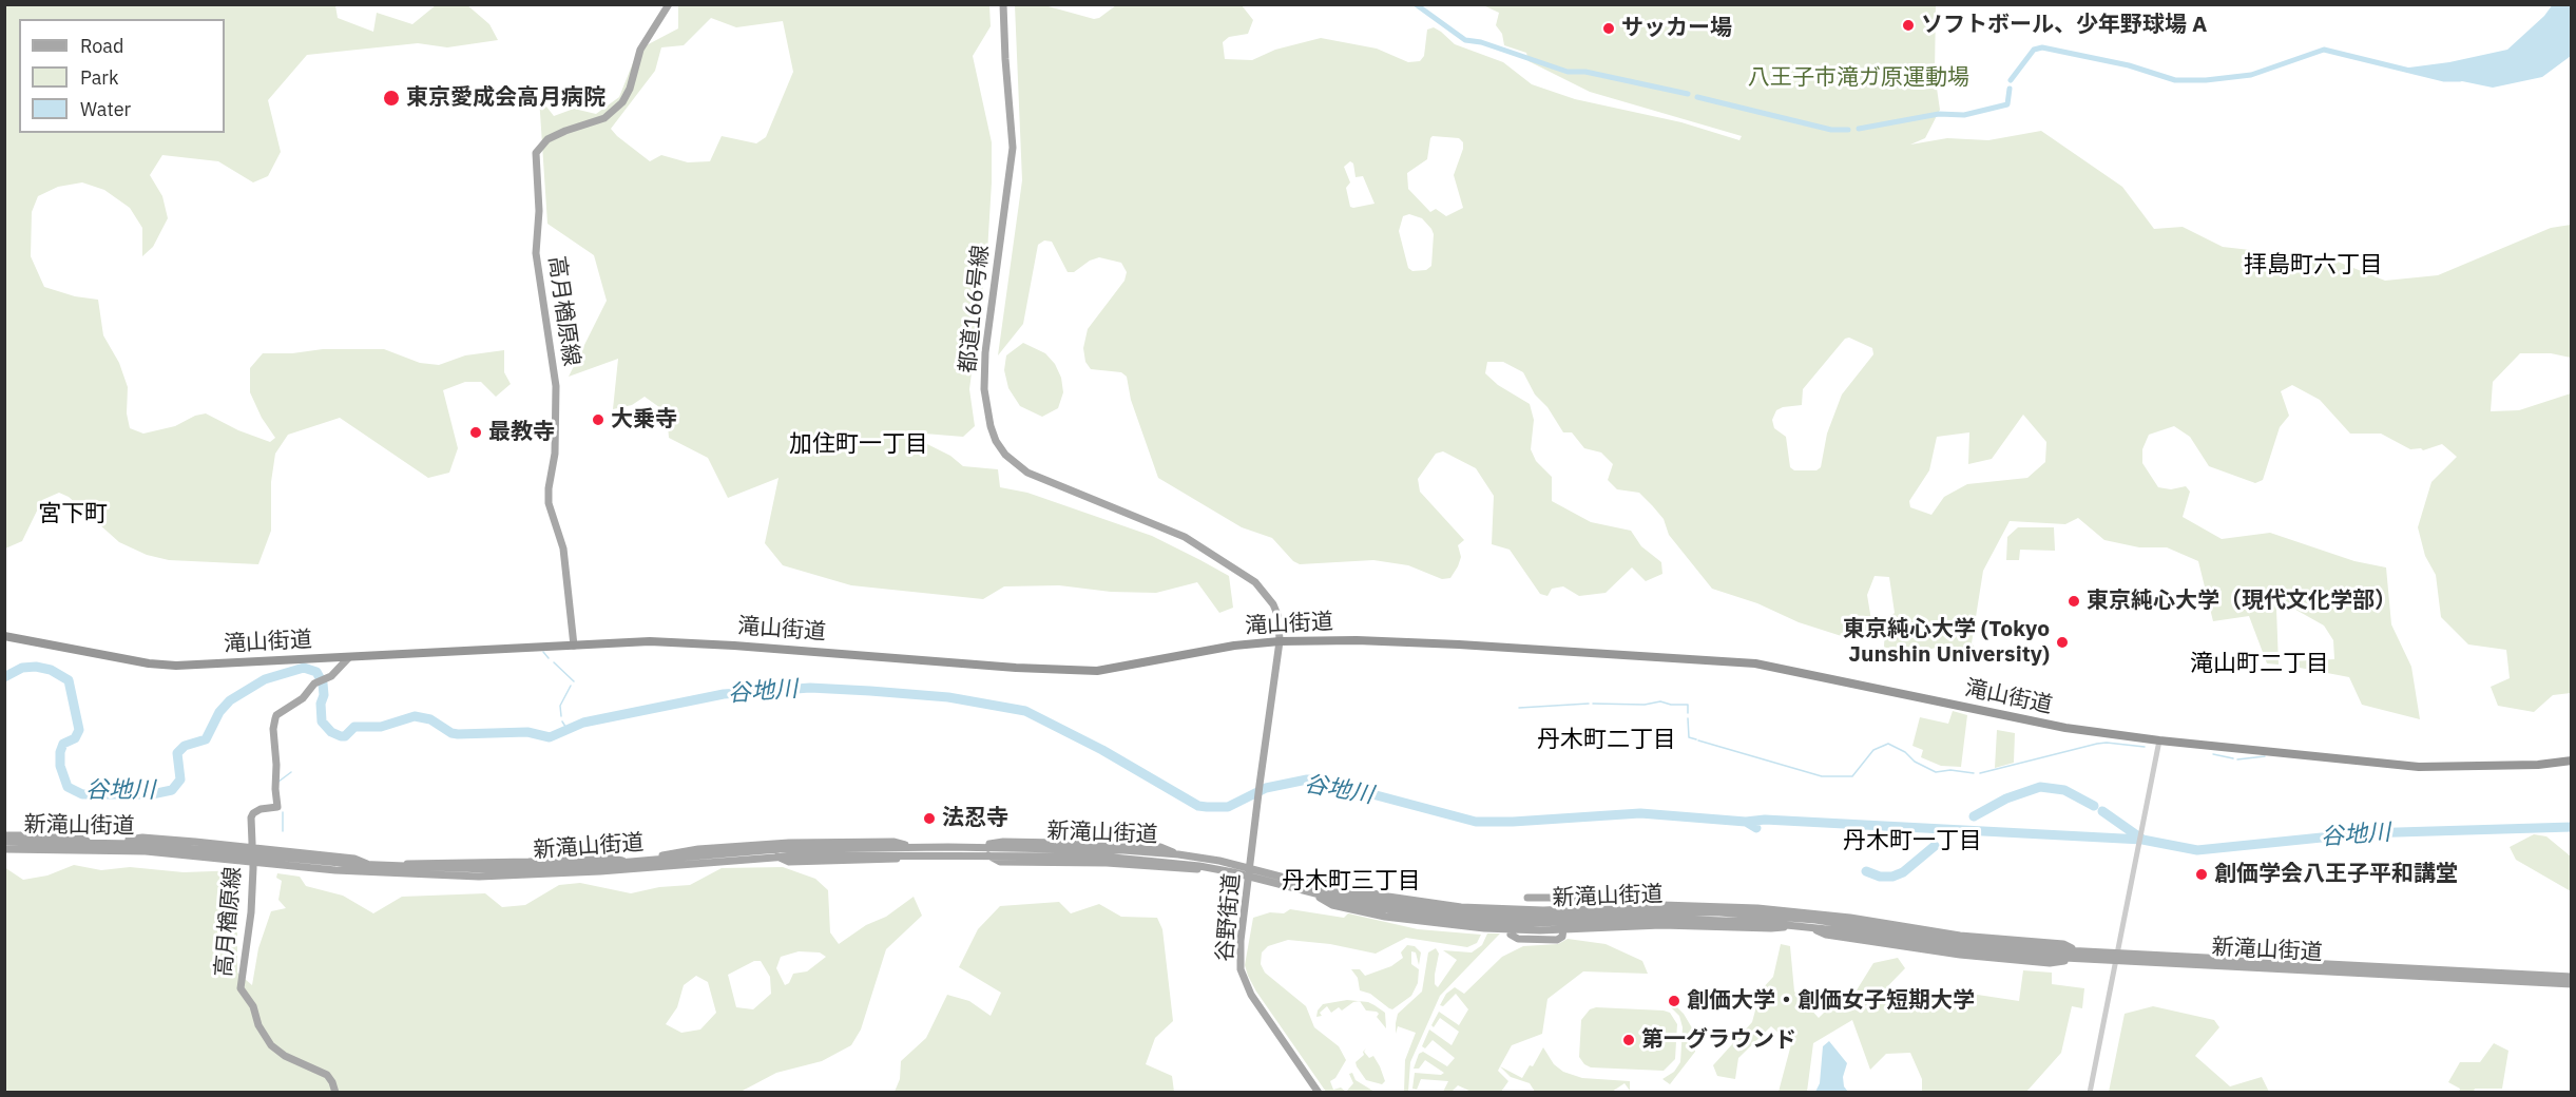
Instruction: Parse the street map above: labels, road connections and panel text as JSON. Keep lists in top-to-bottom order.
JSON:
{
  "streets": {
    "highway": ["滝山街道"],
    "main road": [
      "都道166号線",
      "高月楢原線",
      "新滝山街道",
      "谷野街道"
    ]
  },
  "crossings": [
    ["都道166号線", "滝山街道"],
    ["都道166号線", "谷野街道"],
    ["高月楢原線", "滝山街道"],
    ["滝山街道", "谷野街道"],
    ["新滝山街道", "谷野街道"]
  ],
  "districts": [
    "拝島町六丁目",
    "加住町一丁目",
    "宮下町",
    "滝山町二丁目",
    "丹木町二丁目",
    "丹木町一丁目",
    "丹木町三丁目"
  ],
  "water": ["谷地川"],
  "parks": ["八王子市滝ガ原運動場"],
  "places": [
    "ソフトボール、少年野球場 A",
    "サッカー場",
    "東京愛成会高月病院",
    "大乗寺",
    "最教寺",
    "東京純心大学（現代文化学部）",
    "東京純心大学 (Tokyo Junshin University)",
    "法忍寺",
    "創価学会八王子平和講堂",
    "創価大学・創価女子短期大学",
    "第一グラウンド"
  ],
  "legend": ["Road", "Park", "Water"]
}
